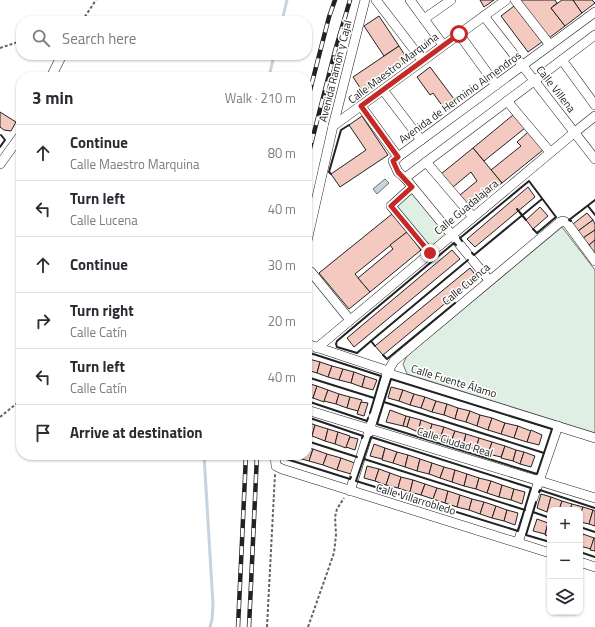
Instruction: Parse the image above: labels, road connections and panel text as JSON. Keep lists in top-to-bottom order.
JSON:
{
  "streets": {
    "street": [
      "Calle Maestro Marquina",
      "Avenida Ramón y Cajal",
      "Calle Villena",
      "Avenida de Herminio Almendros",
      "Calle Guadalajara",
      "Calle Cuenca",
      "Calle Fuente Álamo",
      "Calle Ciudad Real",
      "Calle Villarrobledo"
    ]
  },
  "crossings": [
    ["Calle Maestro Marquina", "Avenida Ramón y Cajal"],
    ["Calle Maestro Marquina", "Calle Villena"],
    ["Calle Villena", "Avenida de Herminio Almendros"],
    ["Calle Villena", "Calle Guadalajara"],
    ["Calle Guadalajara", "Calle Fuente Álamo"],
    ["Calle Cuenca", "Calle Fuente Álamo"]
  ],
  "page": {
    "search": "Search here",
    "heading": ["3 min", "Walk · 210 m"],
    "list": [
      ["Continue", "Calle Maestro Marquina", "80 m"],
      ["Turn left", "Calle Lucena", "40 m"],
      ["Continue", "30 m"],
      ["Turn right", "Calle Catín", "20 m"],
      ["Turn left", "Calle Catín", "40 m"],
      "Arrive at destination"
    ],
    "map_buttons": ["+", "−"]
  }
}
